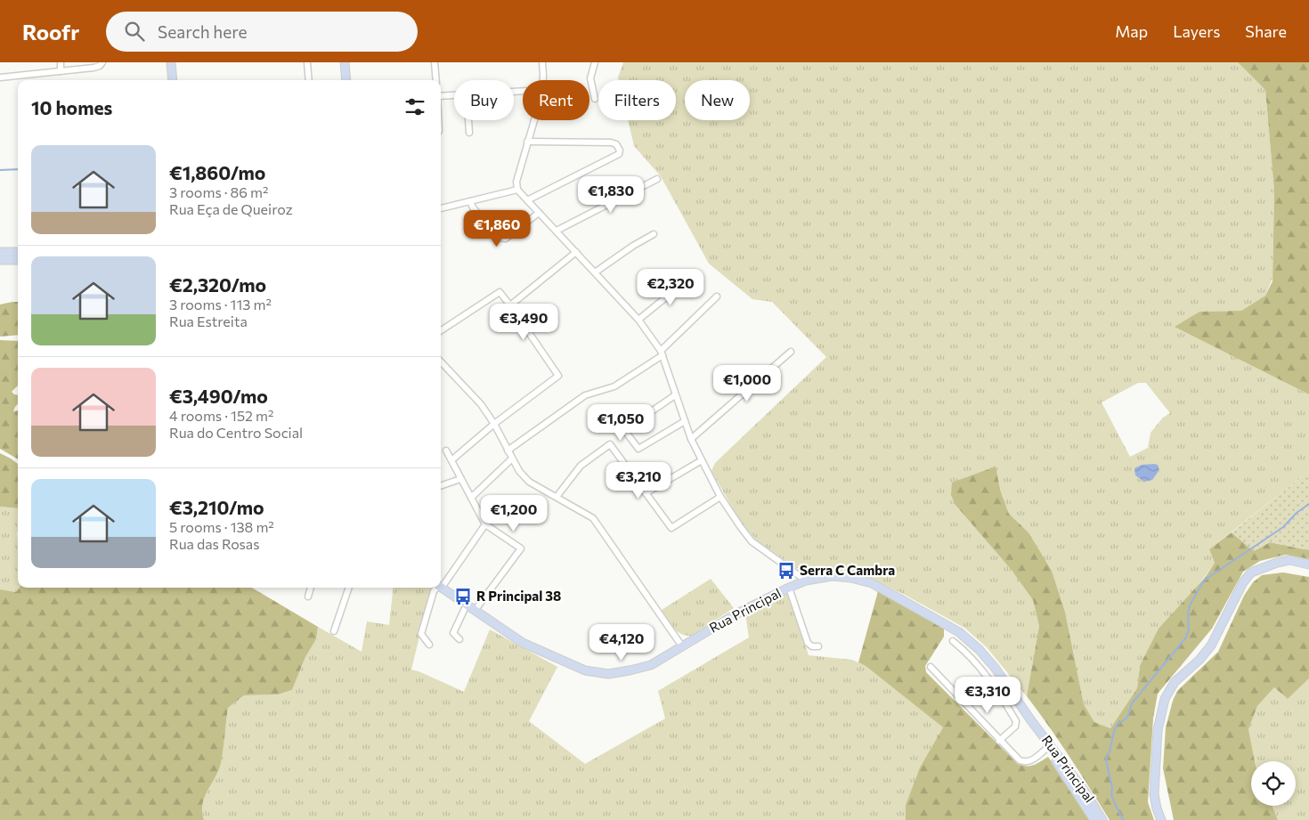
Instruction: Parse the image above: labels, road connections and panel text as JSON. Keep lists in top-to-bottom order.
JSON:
{
  "streets": {
    "street": ["Rua Principal"]
  },
  "places": {
    "bus stop": ["Serra C Cambra", "R Principal 38"]
  },
  "page": {
    "header": "Roofr",
    "search": "Search here",
    "nav": ["Map", "Layers", "Share"],
    "chip": [
      "Buy",
      "Rent",
      "Filters",
      "New"
    ],
    "heading": "10 homes",
    "list": [
      {
        "name": "€1,860/mo",
        "note": "3 rooms · 86 m² · Rua Eça de Queiroz"
      },
      {
        "name": "€2,320/mo",
        "note": "3 rooms · 113 m² · Rua Estreita"
      },
      {
        "name": "€3,490/mo",
        "note": "4 rooms · 152 m² · Rua do Centro Social"
      },
      {
        "name": "€3,210/mo",
        "note": "5 rooms · 138 m² · Rua das Rosas"
      }
    ],
    "price": [
      "€1,830",
      "€1,860",
      "€2,320",
      "€3,490",
      "€1,000",
      "€1,050",
      "€3,210",
      "€1,200",
      "€4,120",
      "€3,310"
    ]
  }
}
